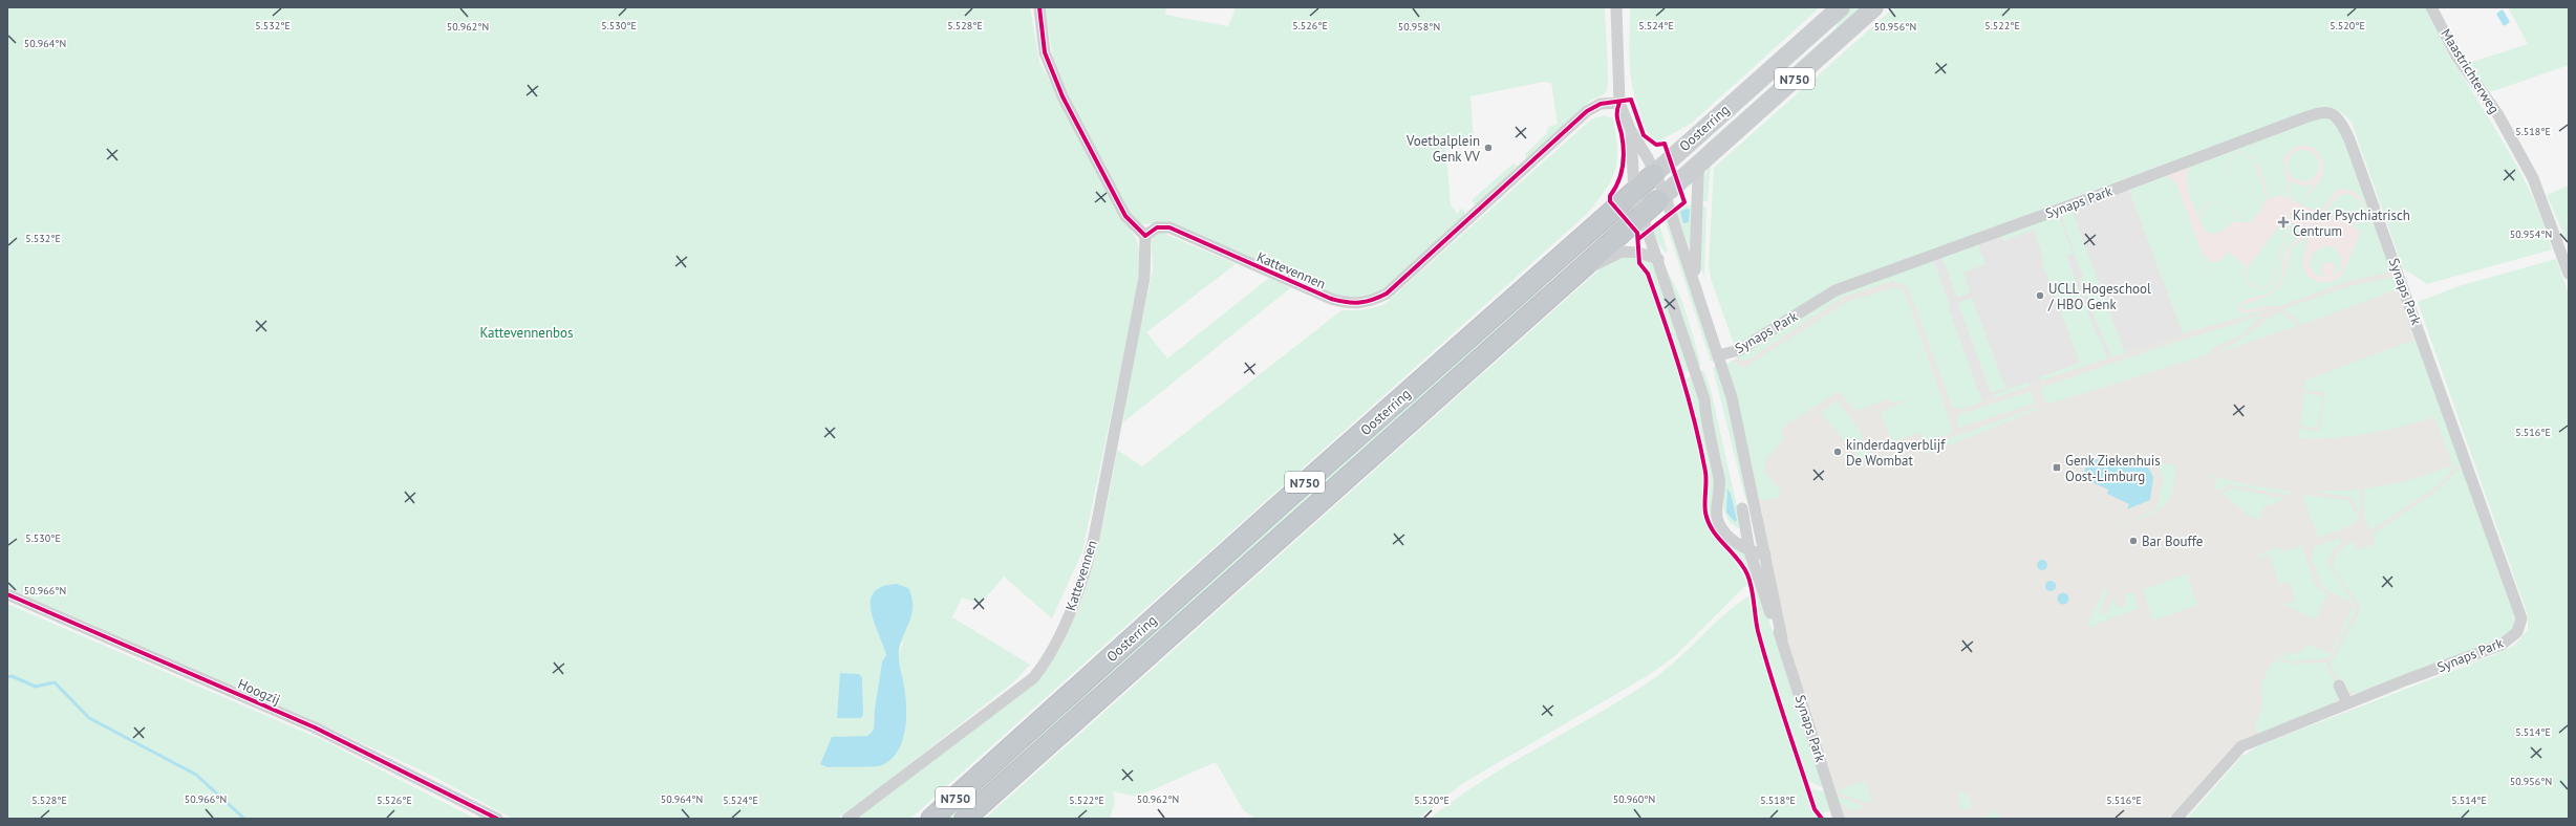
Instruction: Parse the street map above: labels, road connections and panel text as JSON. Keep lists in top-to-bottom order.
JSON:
{
  "streets": {
    "highway": ["N750", "Oosterring"],
    "street": [
      "Maastrichterweg",
      "Synaps Park",
      "Kattevennen",
      "Hoogzij"
    ]
  },
  "crossings": [
    ["Oosterring", "Synaps Park"]
  ],
  "parks": ["Kattevennenbos"],
  "places": {
    "other": [
      "Voetbalplein Genk VV",
      "UCLL Hogeschool / HBO Genk",
      "kinderdagverblijf De Wombat",
      "Bar Bouffe"
    ],
    "health": ["Kinder Psychiatrisch Centrum"],
    "transit": ["Genk Ziekenhuis Oost-Limburg"]
  },
  "coordinates": [
    "5.532°E",
    "5.530°E",
    "5.528°E",
    "5.526°E",
    "5.524°E",
    "5.522°E",
    "5.520°E",
    "50.962°N",
    "50.958°N",
    "50.956°N",
    "50.964°N",
    "5.518°E",
    "50.954°N",
    "5.516°E",
    "50.966°N",
    "5.514°E",
    "50.960°N"
  ]
}
